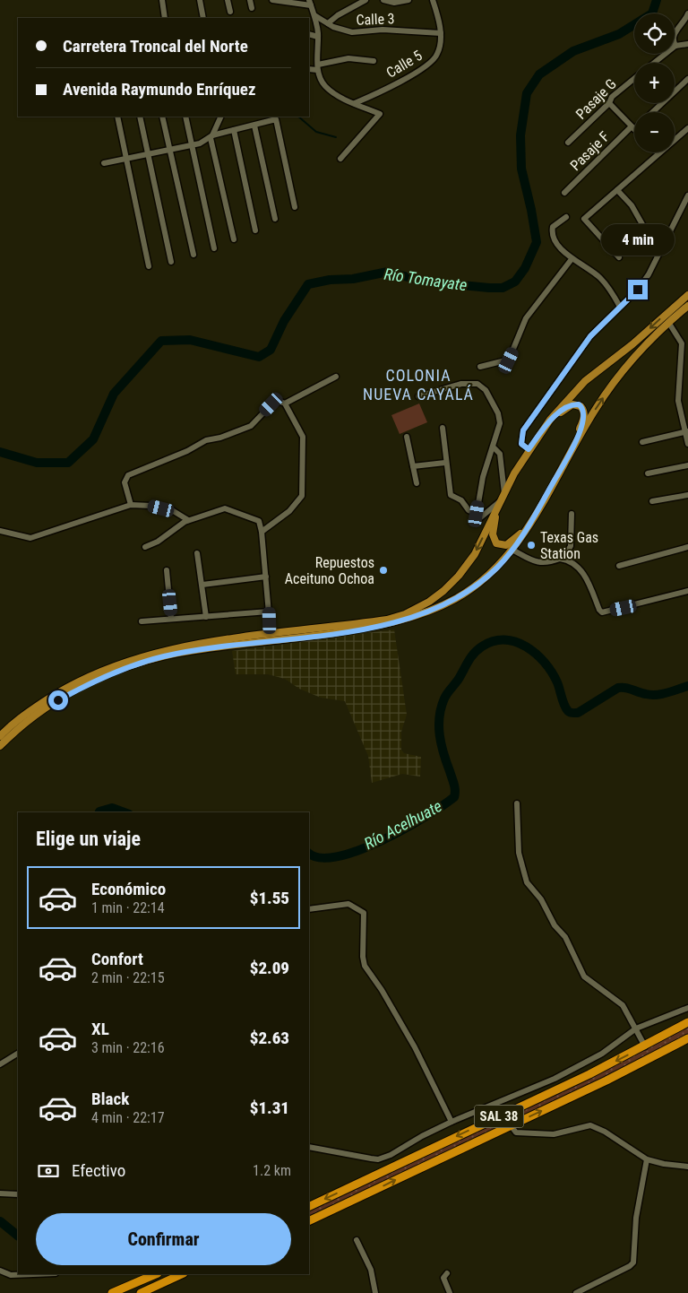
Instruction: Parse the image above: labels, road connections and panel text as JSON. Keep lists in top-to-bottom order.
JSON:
{
  "streets": {
    "highway": ["SAL 38"],
    "street": [
      "Calle 3",
      "Calle 5",
      "Pasaje G",
      "Pasaje F"
    ]
  },
  "crossings": [
    ["Calle 3", "Calle 5"]
  ],
  "districts": ["COLONIA NUEVA CAYALÁ"],
  "water": ["Río Tomayate", "Río Acelhuate"],
  "places": ["Texas Gas Station", "Repuestos Aceituno Ochoa"],
  "page": {
    "map_buttons": ["+", "−"],
    "banner": ["Carretera Troncal del Norte", "Avenida Raymundo Enríquez"],
    "bubble": "4 min",
    "heading": "Elige un viaje",
    "list": [
      {
        "name": "Económico",
        "note": "1 min · 22:14",
        "value": "$1.55"
      },
      {
        "name": "Confort",
        "note": "2 min · 22:15",
        "value": "$2.09"
      },
      {
        "name": "XL",
        "note": "3 min · 22:16",
        "value": "$2.63"
      },
      {
        "name": "Black",
        "note": "4 min · 22:17",
        "value": "$1.31"
      }
    ],
    "pay": ["Efectivo", "1.2 km"],
    "buttons": "Confirmar"
  }
}
